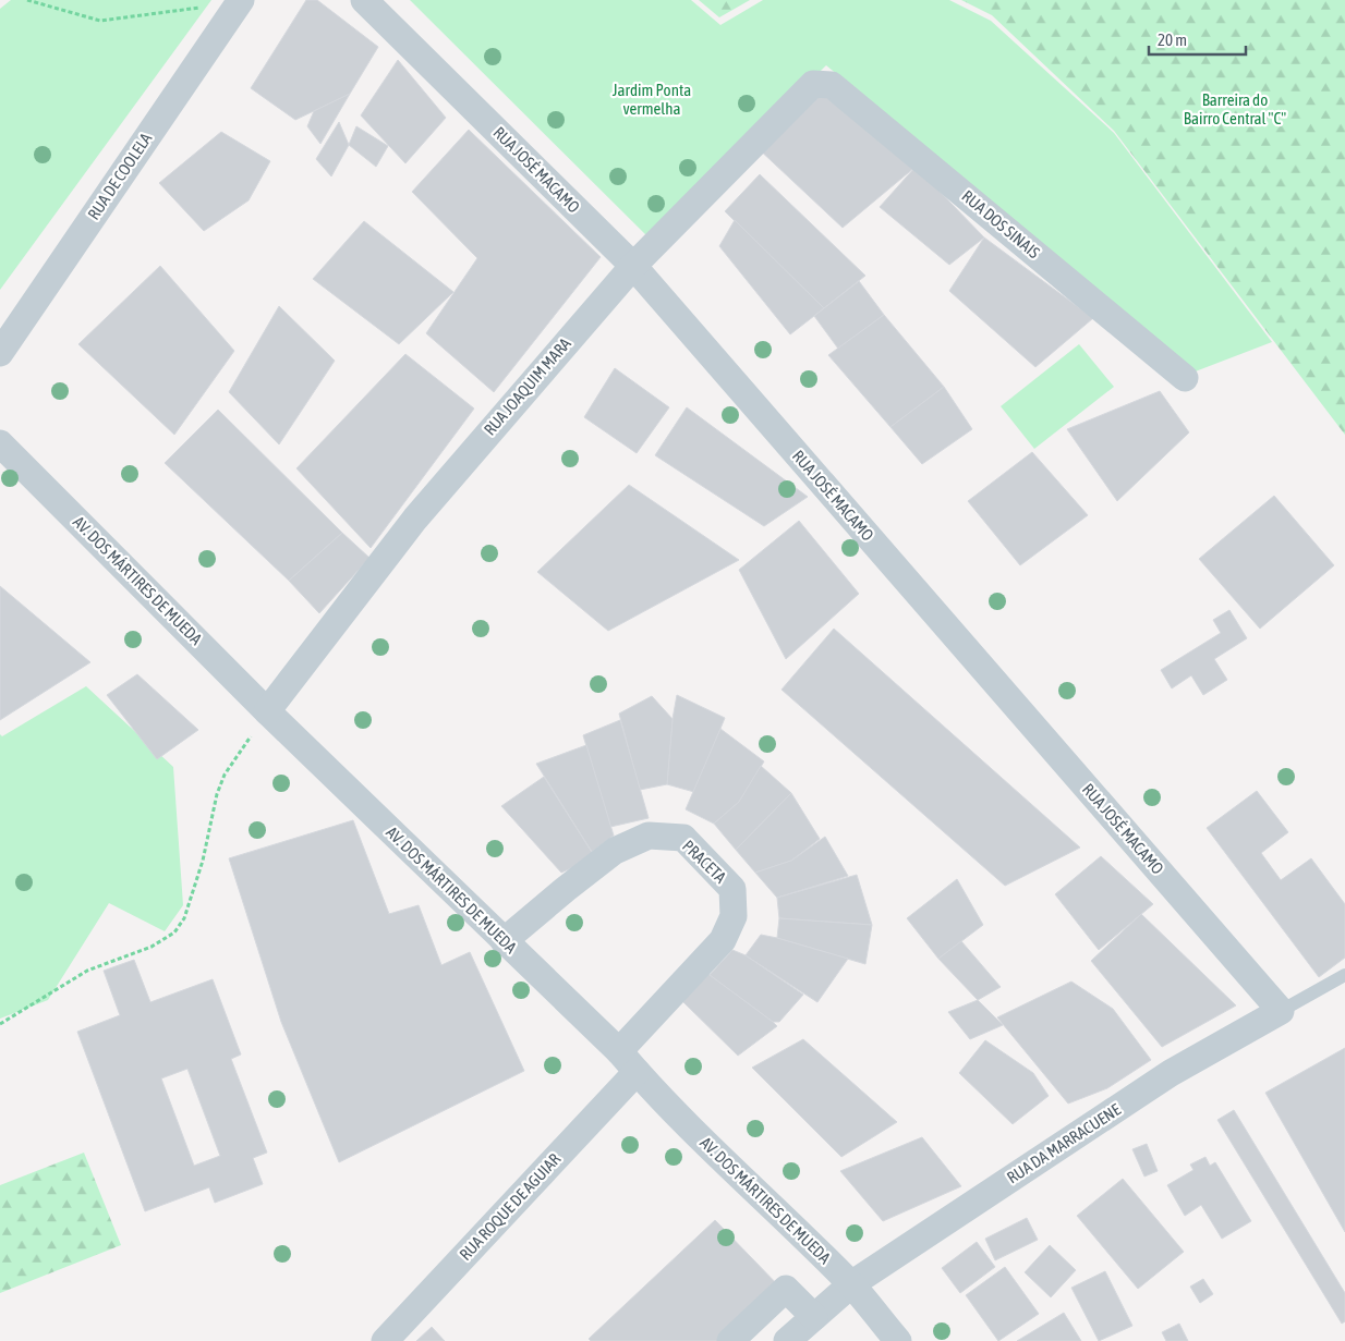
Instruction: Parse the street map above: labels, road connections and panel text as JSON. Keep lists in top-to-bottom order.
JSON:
{
  "streets": {
    "street": [
      "RUA JOSÉ MACAMO",
      "RUA DE COOLELA",
      "RUA DOS SINAIS",
      "RUA JOAQUIM MARA",
      "AV. DOS MÁRTIRES DE MUEDA",
      "PRACETA",
      "RUA DA MARRACUENE",
      "RUA ROQUE DE AGUIAR"
    ]
  },
  "crossings": [
    ["RUA JOSÉ MACAMO", "RUA JOAQUIM MARA"],
    ["RUA JOSÉ MACAMO", "RUA DA MARRACUENE"],
    ["RUA DOS SINAIS", "RUA JOAQUIM MARA"],
    ["RUA JOAQUIM MARA", "AV. DOS MÁRTIRES DE MUEDA"],
    ["AV. DOS MÁRTIRES DE MUEDA", "PRACETA"],
    ["AV. DOS MÁRTIRES DE MUEDA", "RUA DA MARRACUENE"],
    ["AV. DOS MÁRTIRES DE MUEDA", "RUA ROQUE DE AGUIAR"]
  ],
  "parks": ["Jardim Ponta vermelha", "Barreira do Bairro Central \"C\""],
  "scale_bar": "20 m"
}
